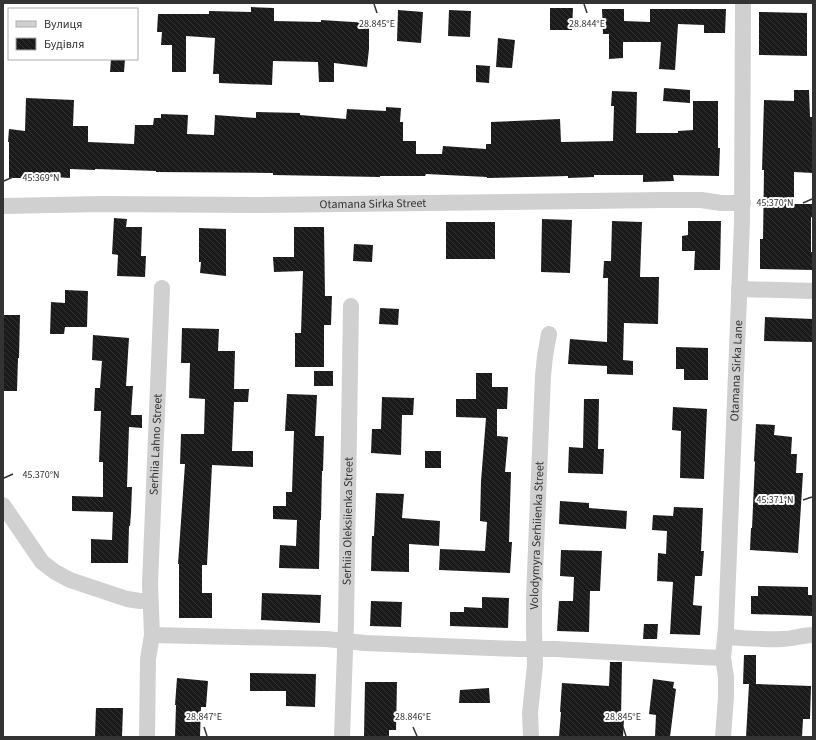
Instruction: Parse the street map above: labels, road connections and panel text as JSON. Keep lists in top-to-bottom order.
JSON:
{
  "streets": {
    "street": [
      "Otamana Sirka Street",
      "Otamana Sirka Lane",
      "Serhiia Lahno Street",
      "Serhiia Oleksiienka Street",
      "Volodymyra Serhiienka Street"
    ]
  },
  "crossings": [
    ["Otamana Sirka Street", "Otamana Sirka Lane"]
  ],
  "legend": ["Вулиця", "Будівля"],
  "coordinates": [
    "28.845°E",
    "28.844°E",
    "45.369°N",
    "45.370°N",
    "45.371°N",
    "28.847°E",
    "28.846°E"
  ]
}
